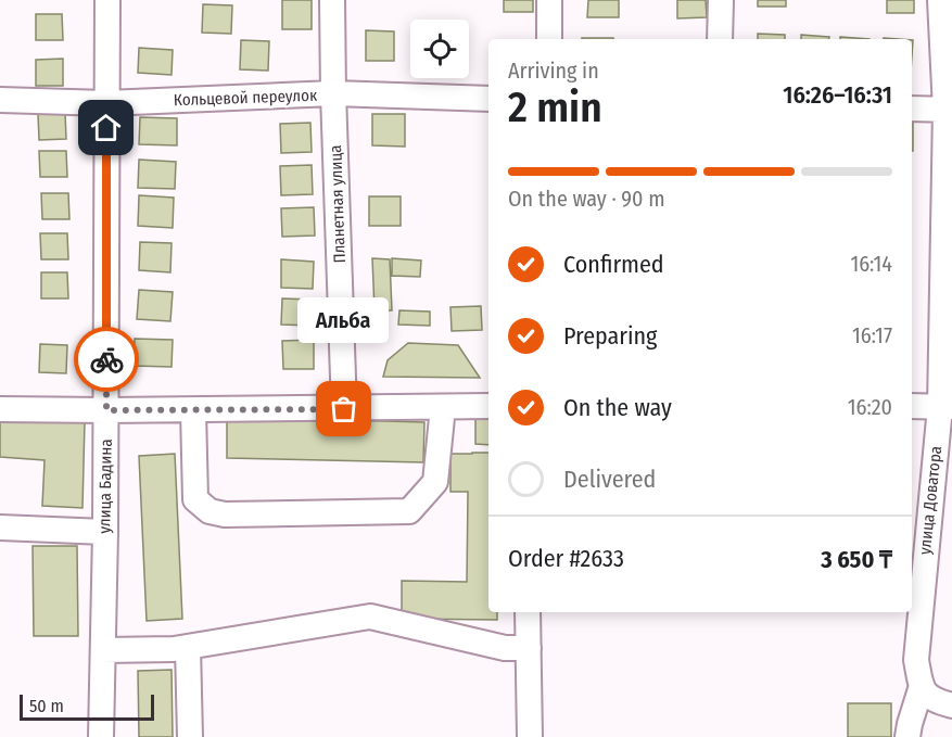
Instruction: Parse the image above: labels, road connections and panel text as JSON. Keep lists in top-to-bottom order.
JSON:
{
  "streets": {
    "street": [
      "Кольцевой переулок",
      "Планетная улица",
      "улица Бадина",
      "улица Доватора"
    ]
  },
  "crossings": [
    ["Кольцевой переулок", "Планетная улица"],
    ["Кольцевой переулок", "улица Бадина"]
  ],
  "places": ["Альба"],
  "scale_bar": "50 m",
  "page": {
    "heading": ["2 min", "Arriving in", "16:26–16:31"],
    "panel": ["Order #2633", "3 650 ₸"],
    "bar": "On the way · 90 m",
    "list": [
      ["Confirmed", "16:14"],
      ["Preparing", "16:17"],
      ["On the way", "16:20"],
      "Delivered"
    ],
    "bubble": "Альба",
    "scale": "50 m"
  }
}
